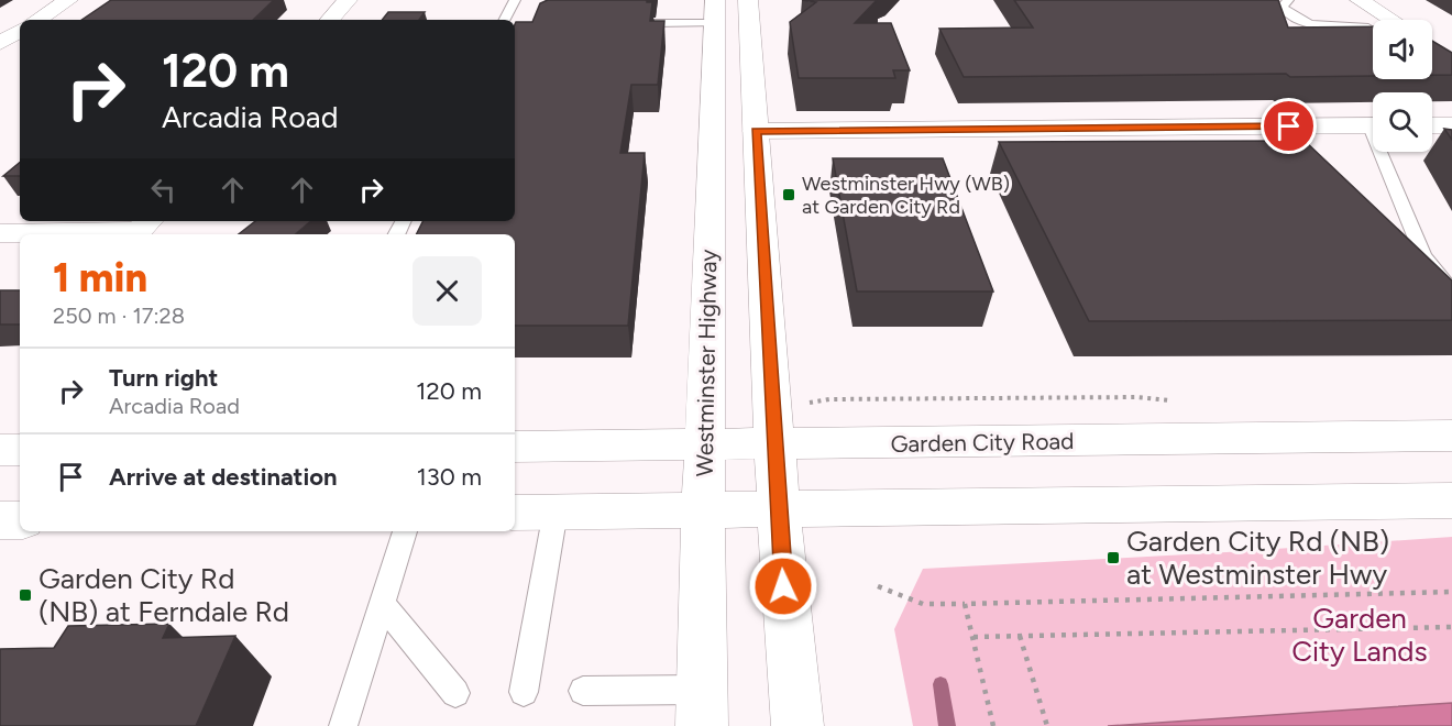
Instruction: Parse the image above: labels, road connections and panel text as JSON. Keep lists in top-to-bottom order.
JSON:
{
  "streets": {
    "main road": ["Westminster Highway", "Garden City Road"]
  },
  "crossings": [
    ["Westminster Highway", "Garden City Road"]
  ],
  "parks": ["Garden City Lands"],
  "places": {
    "transit": ["Westminster Hwy (WB) at Garden City Rd", "Garden City Rd (NB) at Westminster Hwy", "Garden City Rd (NB) at Ferndale Rd"]
  },
  "page": {
    "turn": ["120 m", "Arcadia Road"],
    "heading": ["1 min", "250 m · 17:28"],
    "list": [
      {
        "name": "Turn right",
        "note": "Arcadia Road",
        "value": "120 m"
      },
      {
        "name": "Arrive at destination",
        "value": "130 m"
      }
    ]
  }
}
